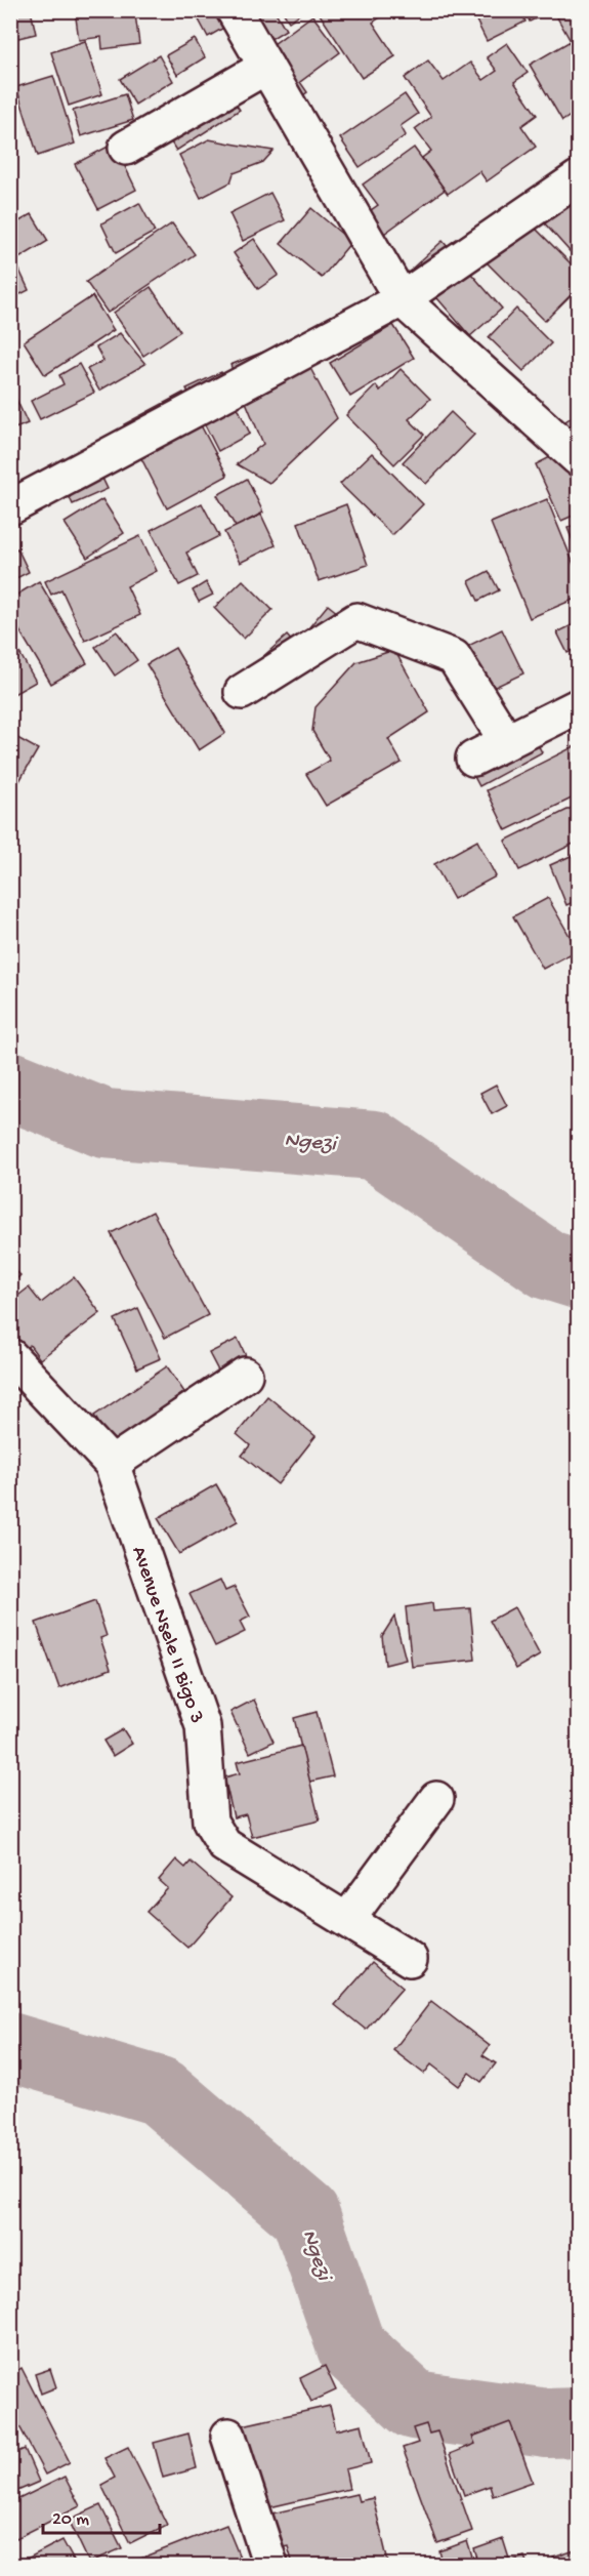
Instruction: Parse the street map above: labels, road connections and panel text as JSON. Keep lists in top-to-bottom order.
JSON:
{
  "streets": {
    "street": ["Avenue Nsele II Bigo 3"]
  },
  "water": ["Ngezi"],
  "scale_bar": "20 m"
}
